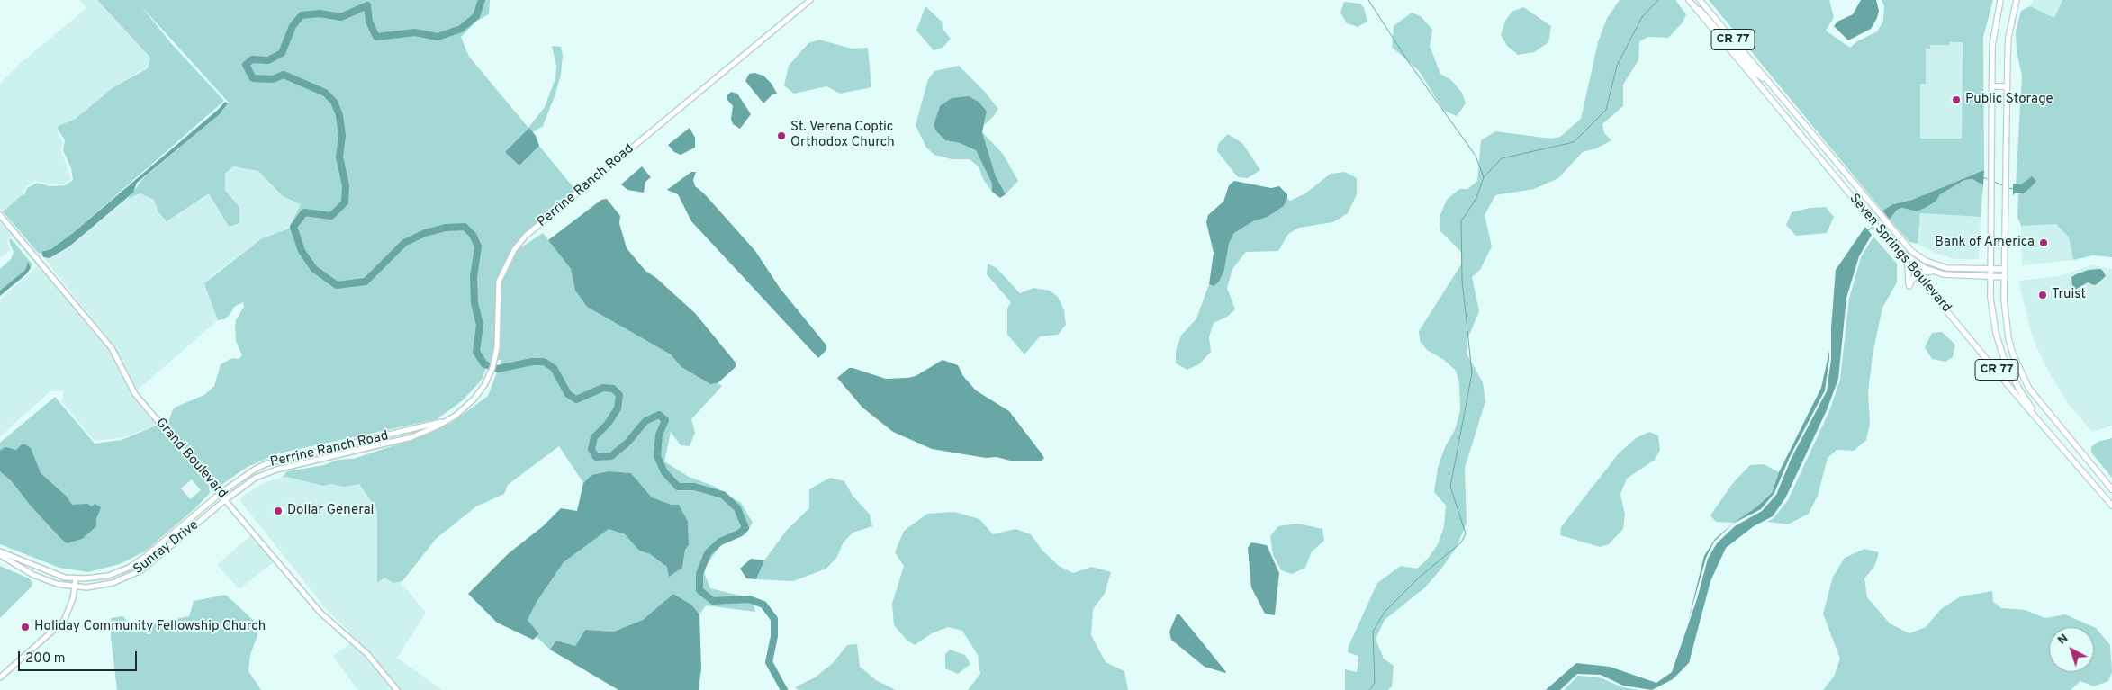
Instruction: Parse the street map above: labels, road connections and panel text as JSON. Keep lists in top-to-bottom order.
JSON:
{
  "streets": {
    "main road": ["CR 77", "Seven Springs Boulevard"],
    "street": ["Perrine Ranch Road", "Grand Boulevard", "Sunray Drive"]
  },
  "crossings": [
    ["CR 77", "Seven Springs Boulevard"],
    ["Perrine Ranch Road", "Grand Boulevard"],
    ["Perrine Ranch Road", "Sunray Drive"],
    ["Grand Boulevard", "Sunray Drive"]
  ],
  "places": [
    "Public Storage",
    "St. Verena Coptic Orthodox Church",
    "Bank of America",
    "Truist",
    "Dollar General",
    "Holiday Community Fellowship Church"
  ],
  "scale_bar": "200 m",
  "north": "top left"
}
